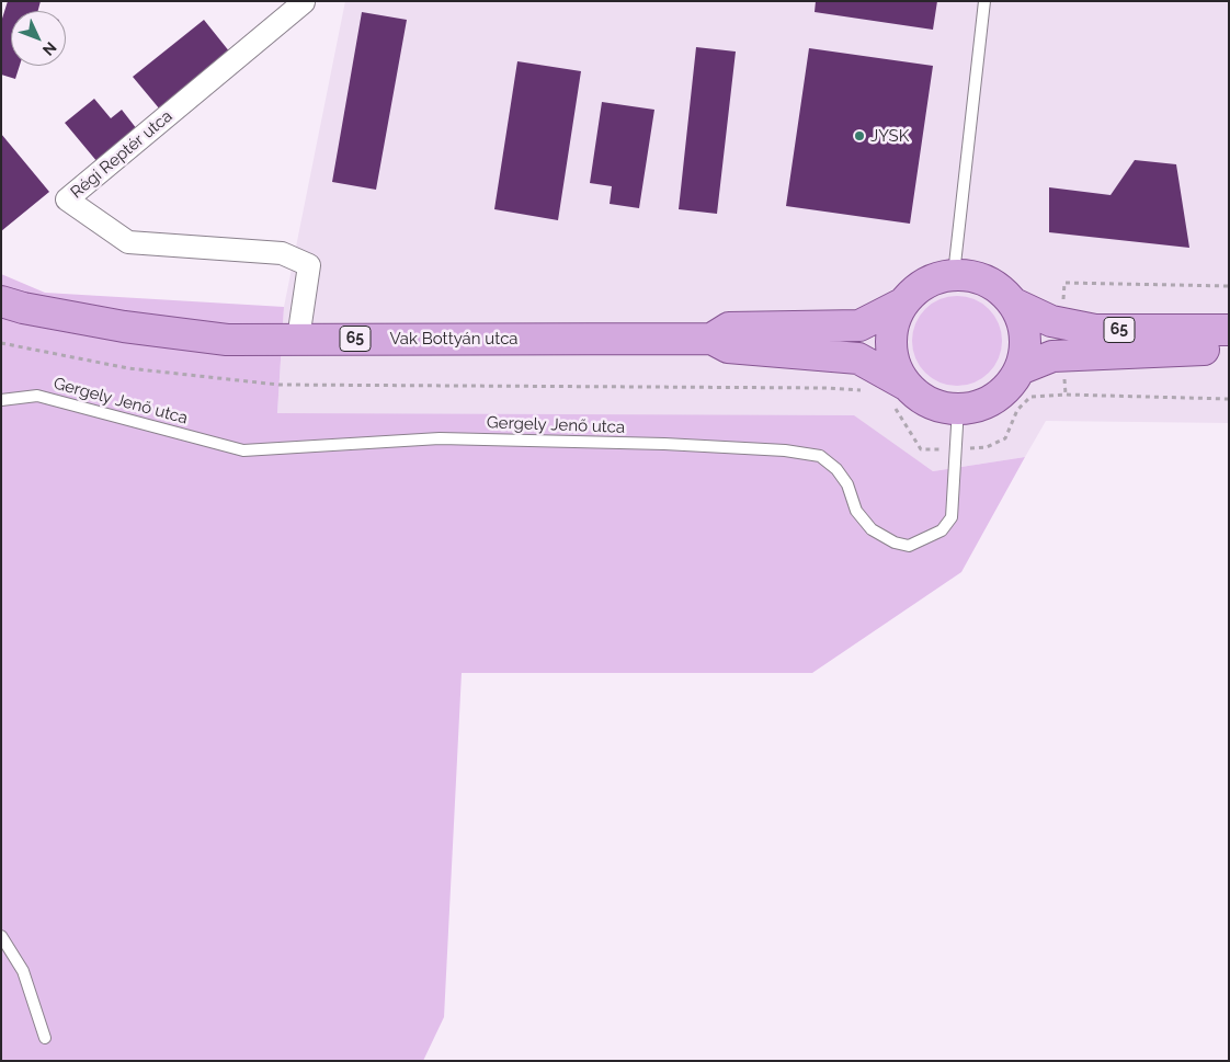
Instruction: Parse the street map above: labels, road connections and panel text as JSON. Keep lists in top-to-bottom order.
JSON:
{
  "streets": {
    "main road": ["65", "Vak Bottyán utca"],
    "street": ["Régi Reptér utca"],
    "lane": ["Gergely Jenő utca"]
  },
  "crossings": [
    ["Régi Reptér utca", "Vak Bottyán utca"],
    ["65", "Vak Bottyán utca"],
    ["65", "Gergely Jenő utca"],
    ["Vak Bottyán utca", "Gergely Jenő utca"]
  ],
  "places": ["JYSK"],
  "north": "bottom right"
}
